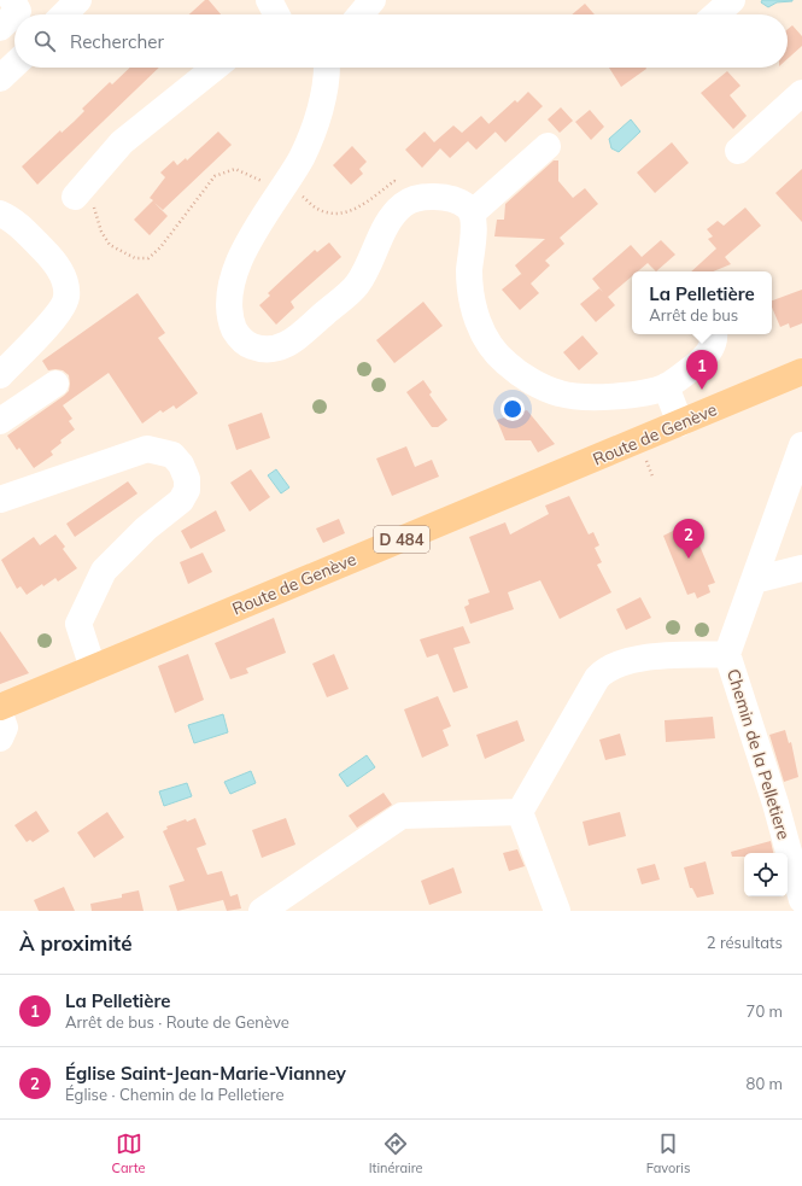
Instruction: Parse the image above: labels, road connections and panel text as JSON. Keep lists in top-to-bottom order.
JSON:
{
  "streets": {
    "main road": ["Route de Genève", "D 484"],
    "street": ["Chemin de la Pelletiere"]
  },
  "page": {
    "search": "Rechercher",
    "popup": ["La Pelletière", "Arrêt de bus"],
    "pins": ["1", "2"],
    "heading": ["À proximité", "2 résultats"],
    "list": [
      {
        "mark": "1",
        "name": "La Pelletière",
        "note": "Arrêt de bus · Route de Genève",
        "value": "70 m"
      },
      {
        "mark": "2",
        "name": "Église Saint-Jean-Marie-Vianney",
        "note": "Église · Chemin de la Pelletiere",
        "value": "80 m"
      }
    ],
    "nav": ["Carte", "Itinéraire", "Favoris"]
  }
}
